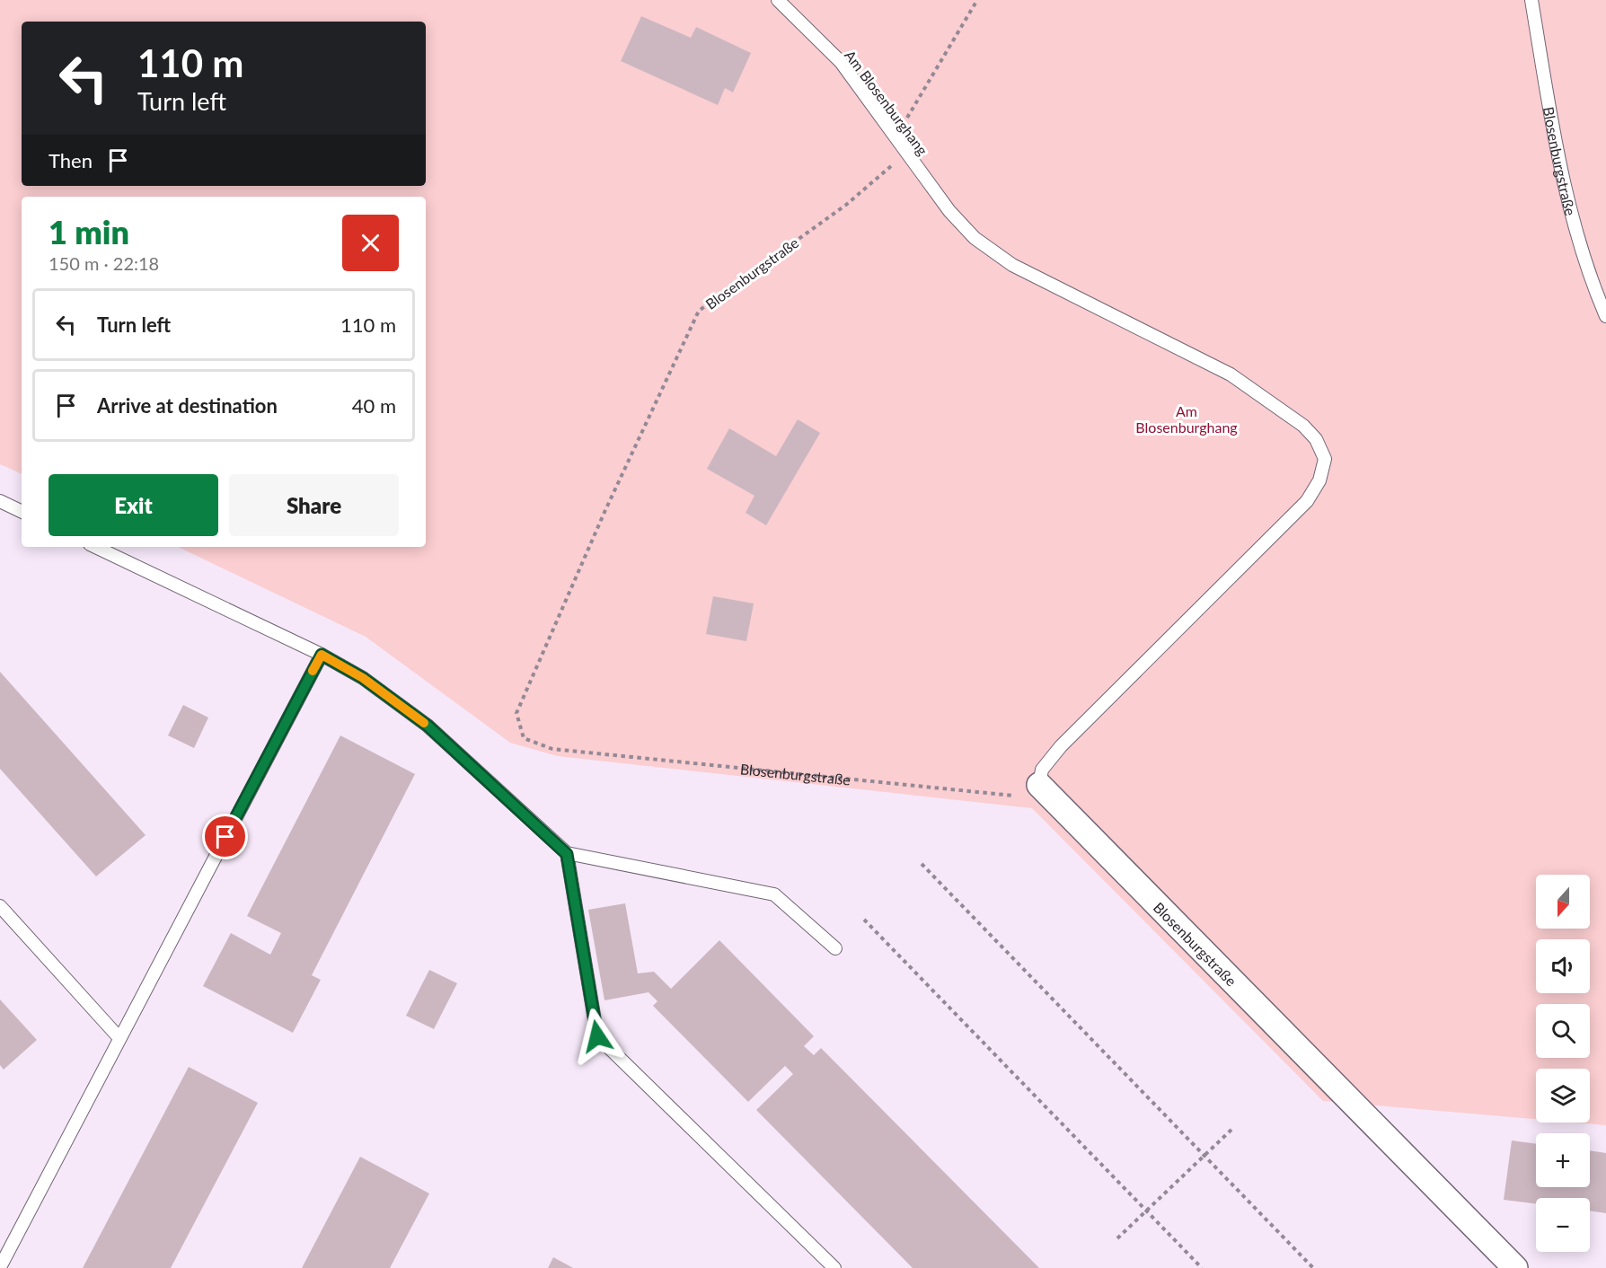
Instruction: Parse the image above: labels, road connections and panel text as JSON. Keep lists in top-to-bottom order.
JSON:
{
  "streets": {
    "street": ["Blosenburgstraße"],
    "lane": ["Am Blosenburghang"]
  },
  "crossings": [
    ["Am Blosenburghang", "Blosenburgstraße"]
  ],
  "parks": ["Am Blosenburghang"],
  "north": "bottom",
  "page": {
    "turn": ["110 m", "Turn left"],
    "then": "Then",
    "heading": ["1 min", "150 m · 22:18"],
    "list": [
      {
        "name": "Turn left",
        "value": "110 m"
      },
      {
        "name": "Arrive at destination",
        "value": "40 m"
      }
    ],
    "buttons": ["Exit", "Share"],
    "map_buttons": ["+", "−"]
  }
}
